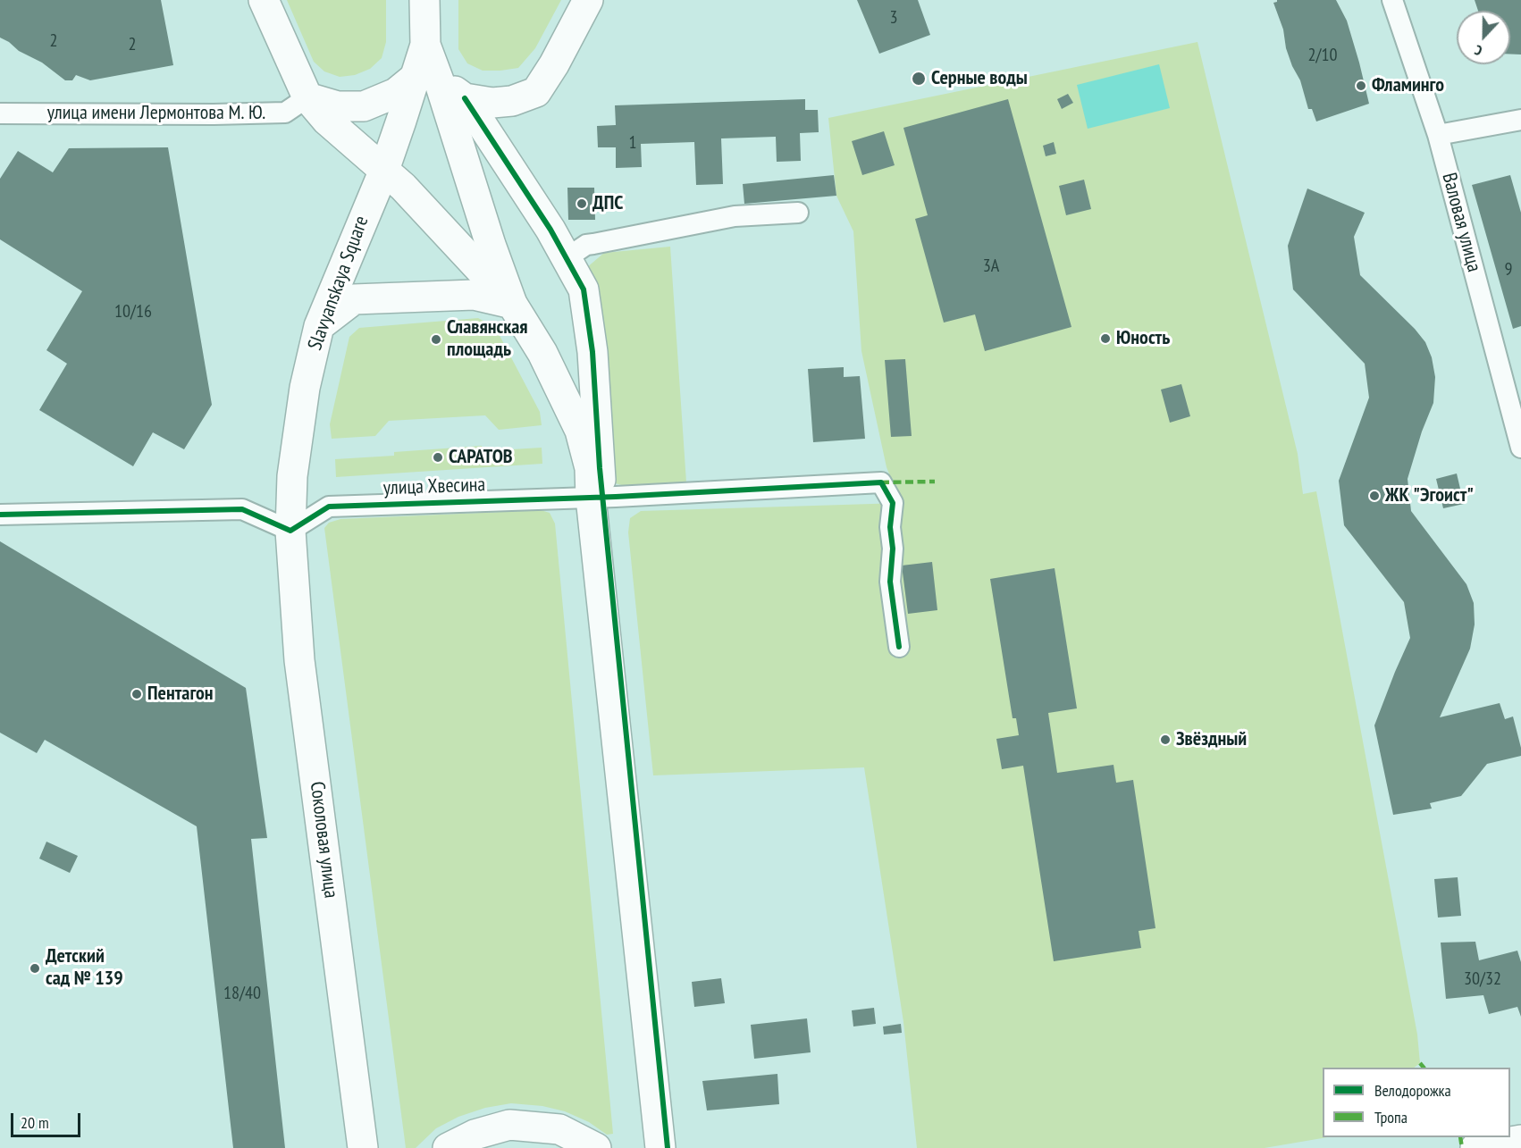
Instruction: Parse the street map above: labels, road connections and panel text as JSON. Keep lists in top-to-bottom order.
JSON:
{
  "streets": {
    "main road": ["Slavyanskaya Square", "Соколовая улица"],
    "street": ["улица имени Лермонтова М. Ю.", "Валовая улица", "улица Хвесина"]
  },
  "crossings": [
    ["Slavyanskaya Square", "улица Хвесина"],
    ["Slavyanskaya Square", "Соколовая улица"],
    ["улица Хвесина", "Соколовая улица"]
  ],
  "places": [
    "Серные воды",
    "Фламинго",
    "ДПС",
    "Юность",
    "Славянская площадь",
    "САРАТОВ",
    "ЖК \"Эгоист\"",
    "Пентагон",
    "Звёздный",
    "Детский сад № 139"
  ],
  "house_numbers": [
    "3",
    "2",
    "2",
    "2/10",
    "1",
    "3А",
    "9",
    "10/16",
    "30/32",
    "18/40"
  ],
  "legend": ["Велодорожка", "Тропа"],
  "scale_bar": "20 m",
  "north": "bottom"
}
